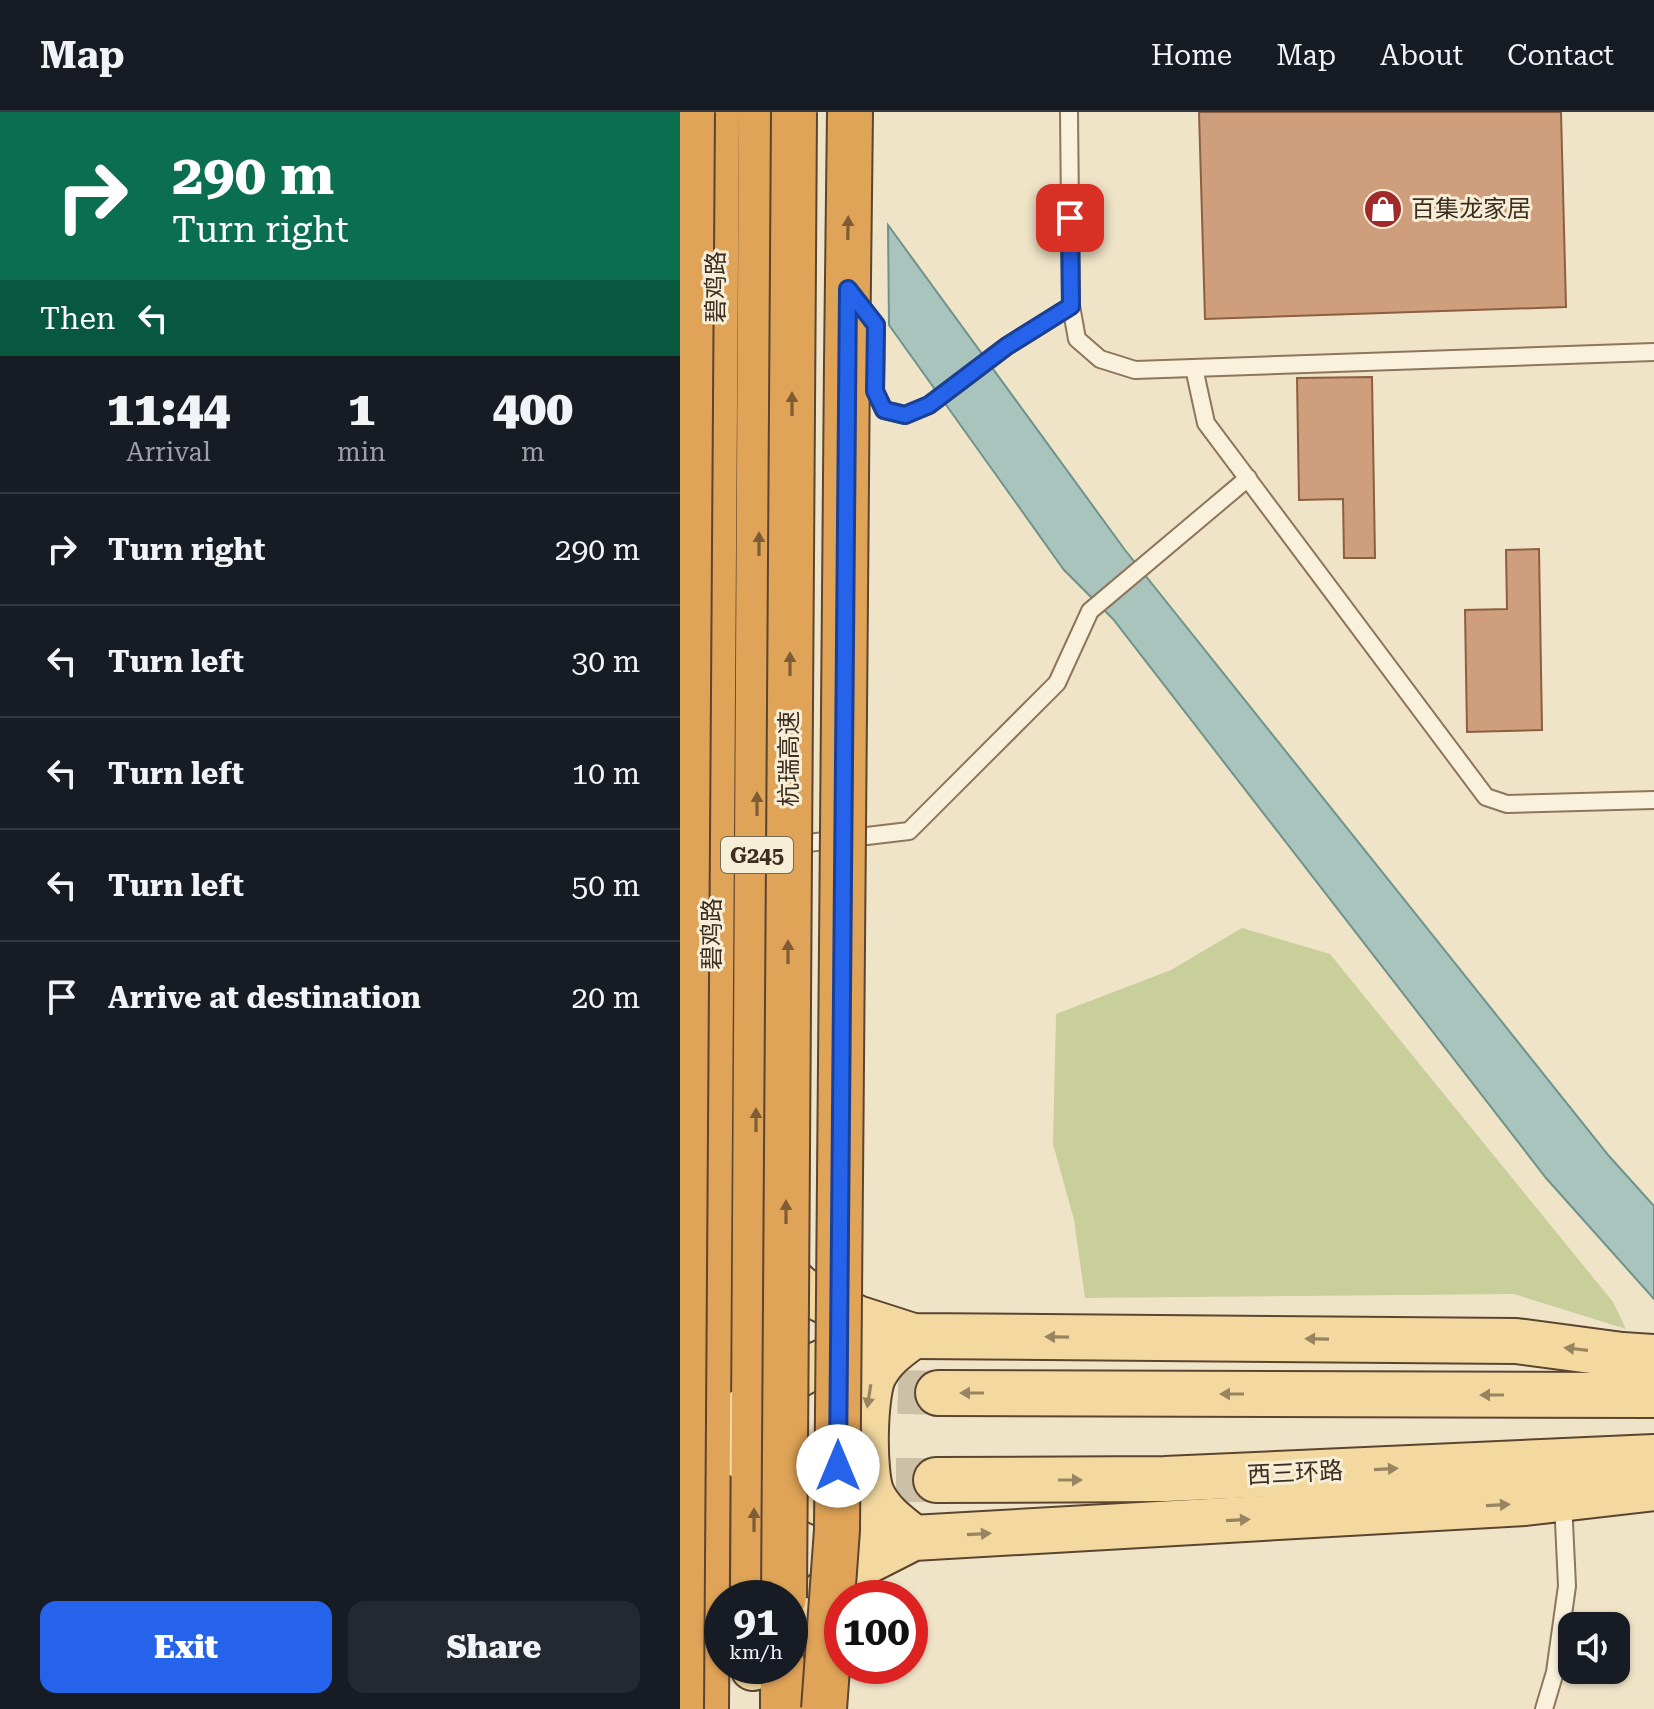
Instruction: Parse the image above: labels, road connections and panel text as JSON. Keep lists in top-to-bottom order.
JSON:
{
  "streets": {
    "highway": ["碧鸡路", "杭瑞高速", "G245"],
    "main road": ["西三环路"]
  },
  "places": {
    "shop": ["百集龙家居"]
  },
  "page": {
    "header": "Map",
    "nav": [
      "Home",
      "Map",
      "About",
      "Contact"
    ],
    "turn": ["290 m", "Turn right"],
    "then": "Then",
    "eta": [
      "11:44",
      "Arrival",
      "1",
      "min",
      "400",
      "m"
    ],
    "list": [
      {
        "name": "Turn right",
        "value": "290 m"
      },
      {
        "name": "Turn left",
        "value": "30 m"
      },
      {
        "name": "Turn left",
        "value": "10 m"
      },
      {
        "name": "Turn left",
        "value": "50 m"
      },
      {
        "name": "Arrive at destination",
        "value": "20 m"
      }
    ],
    "speed": "91 km/h",
    "limit": "100",
    "buttons": ["Exit", "Share"]
  }
}
